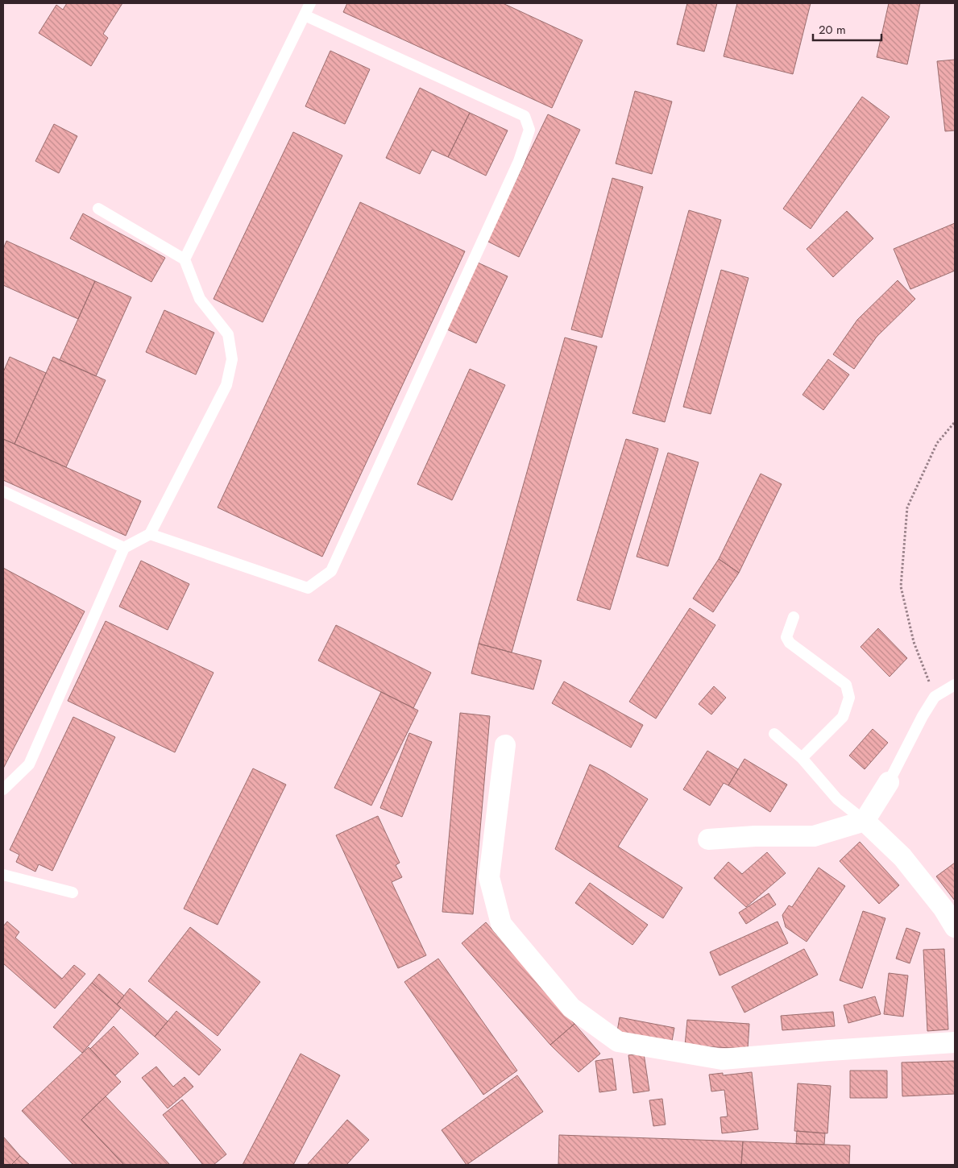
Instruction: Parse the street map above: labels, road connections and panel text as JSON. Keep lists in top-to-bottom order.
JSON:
{
  "scale_bar": "20 m"
}
